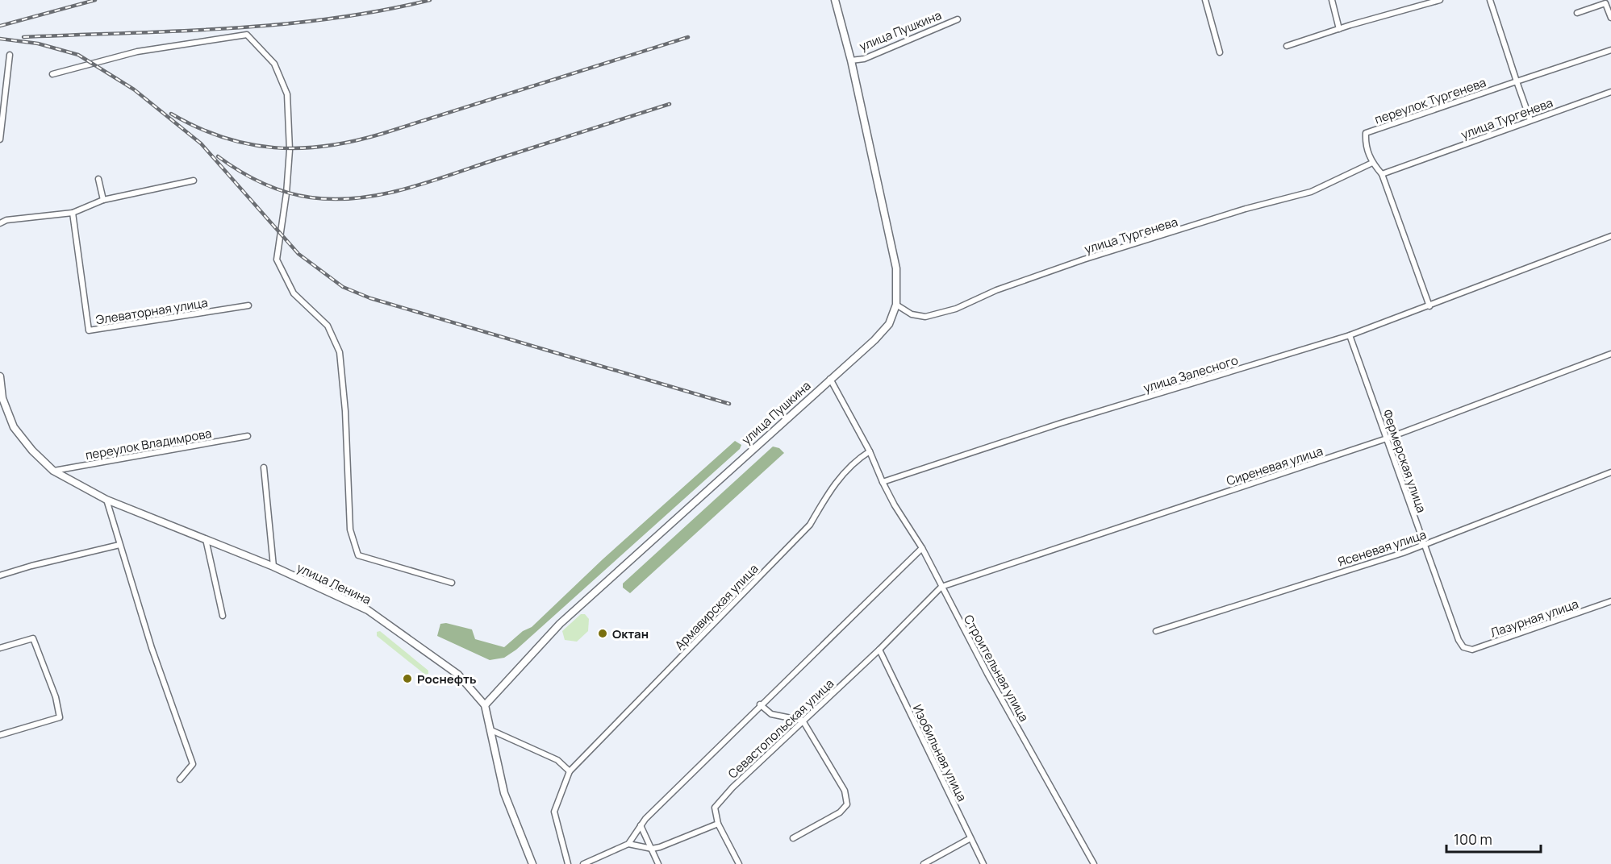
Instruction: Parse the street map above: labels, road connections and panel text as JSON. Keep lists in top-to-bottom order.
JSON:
{
  "streets": {
    "main road": ["улица Пушкина", "улица Ленина"],
    "street": [
      "переулок Тургенева",
      "улица Тургенева",
      "Элеваторная улица",
      "улица Залесного",
      "переулок Владимрова",
      "Фермерская улица",
      "Сиреневая улица",
      "Ясеневая улица",
      "Армавирская улица",
      "Лазурная улица",
      "Строительная улица",
      "Севастопольская улица",
      "Изобильная улица"
    ]
  },
  "crossings": [
    ["улица Пушкина", "улица Тургенева"],
    ["улица Пушкина", "улица Ленина"],
    ["переулок Тургенева", "улица Тургенева"],
    ["улица Залесного", "Фермерская улица"],
    ["улица Залесного", "Строительная улица"],
    ["переулок Владимрова", "улица Ленина"],
    ["Фермерская улица", "Сиреневая улица"],
    ["Фермерская улица", "Ясеневая улица"],
    ["Фермерская улица", "Лазурная улица"],
    ["Сиреневая улица", "Строительная улица"],
    ["Сиреневая улица", "Севастопольская улица"],
    ["Строительная улица", "Севастопольская улица"],
    ["Севастопольская улица", "Изобильная улица"]
  ],
  "places": ["Октан", "Роснефть"],
  "scale_bar": "100 m"
}
